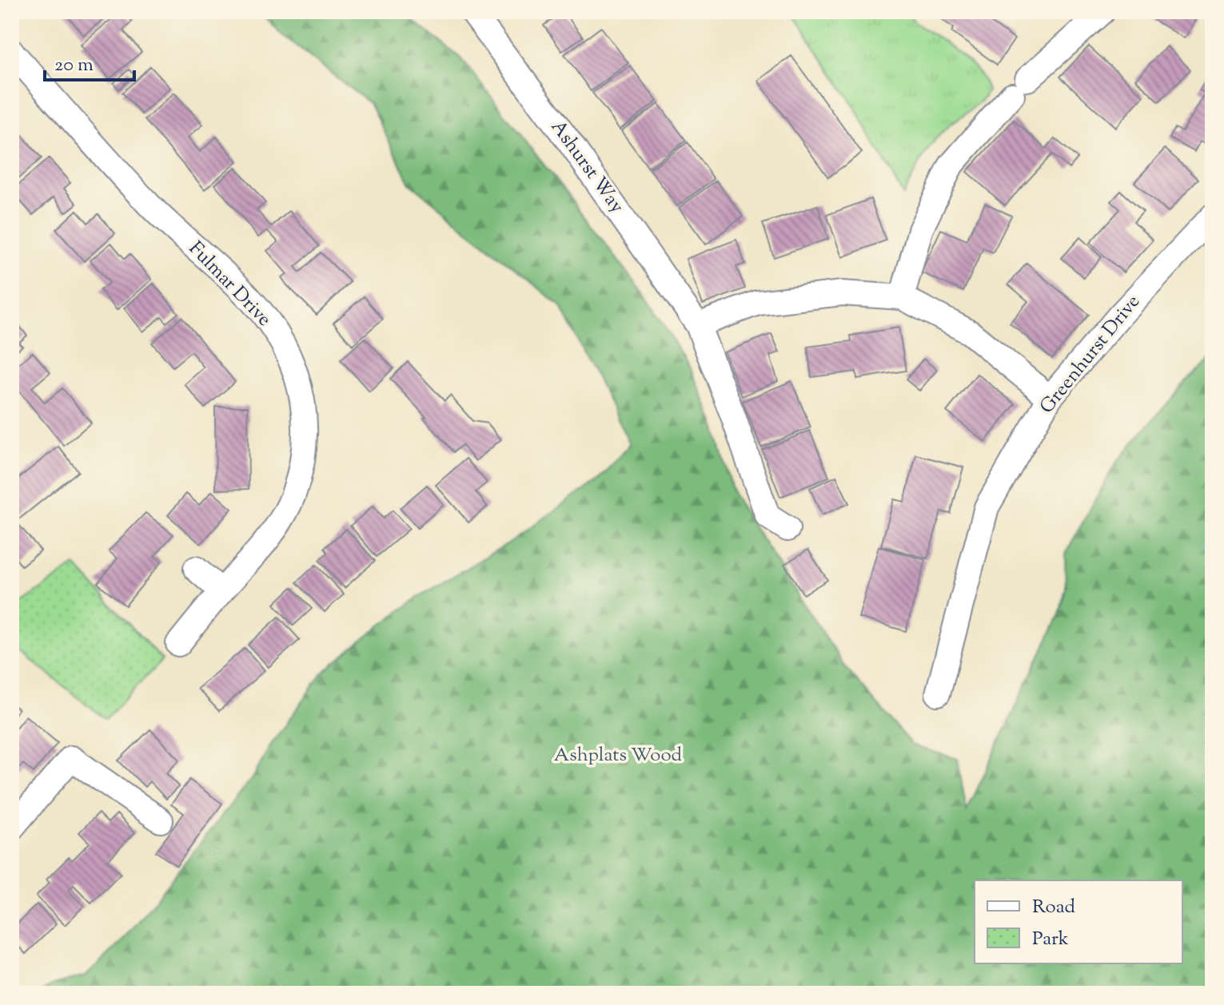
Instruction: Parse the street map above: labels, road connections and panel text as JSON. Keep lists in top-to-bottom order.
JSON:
{
  "streets": {
    "street": ["Ashurst Way", "Fulmar Drive", "Greenhurst Drive"]
  },
  "parks": ["Ashplats Wood"],
  "legend": ["Road", "Park"],
  "scale_bar": "20 m"
}
